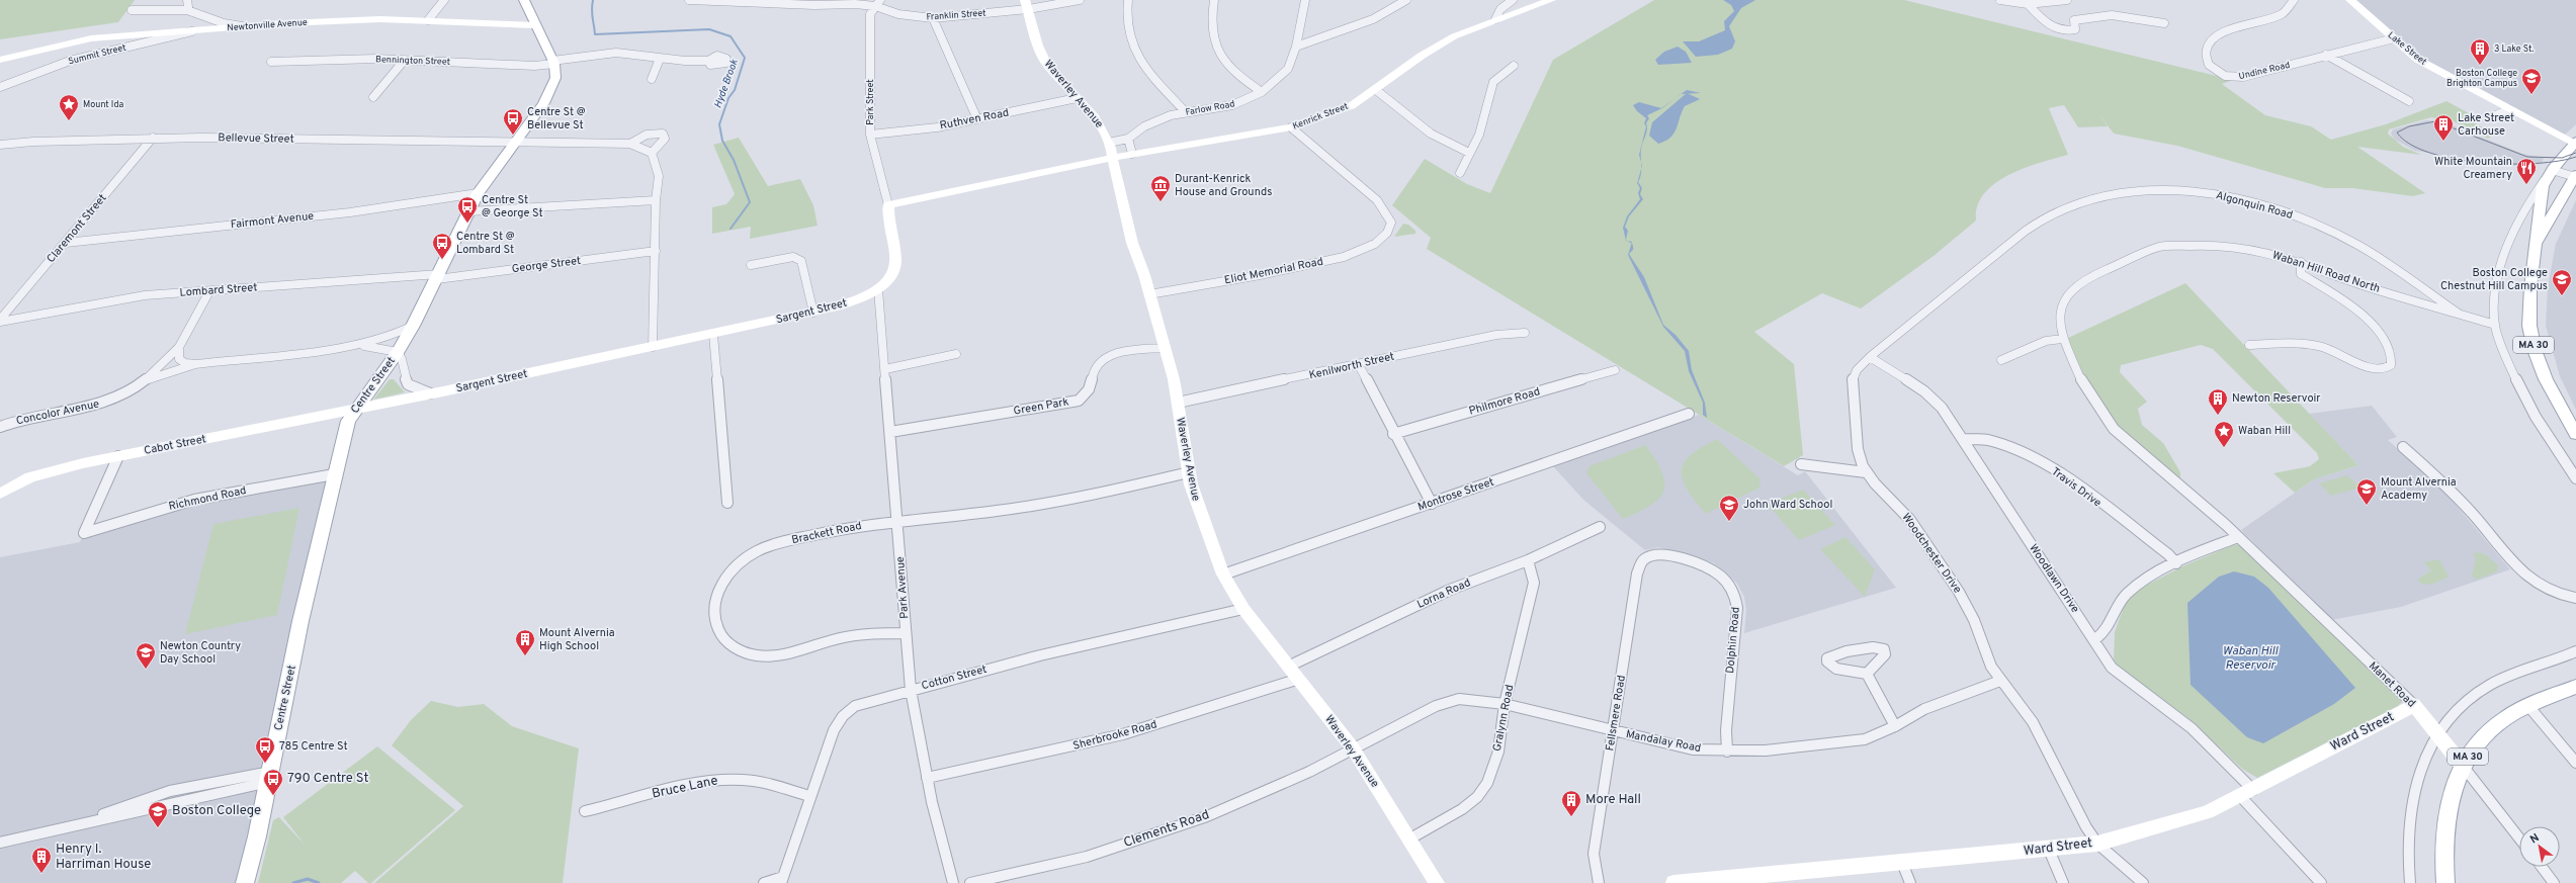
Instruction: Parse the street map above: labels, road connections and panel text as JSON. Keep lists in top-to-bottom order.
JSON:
{
  "streets": {
    "main road": ["MA 30", "Centre Street"],
    "street": [
      "Franklin Street",
      "Newtonville Avenue",
      "Lake Street",
      "Summit Street",
      "Bennington Street",
      "Undine Road",
      "Waverley Avenue",
      "Park Street",
      "Farlow Road",
      "Kenrick Street",
      "Ruthven Road",
      "Bellevue Street",
      "Algonquin Road",
      "Fairmont Avenue",
      "Claremont Street",
      "George Street",
      "Eliot Memorial Road",
      "Waban Hill Road North",
      "Lombard Street",
      "Sargent Street",
      "Kenilworth Street",
      "Philmore Road",
      "Green Park",
      "Concolor Avenue",
      "Cabot Street",
      "Travis Drive",
      "Montrose Street",
      "Richmond Road",
      "Brackett Road",
      "Woodchester Drive",
      "Woodlawn Drive",
      "Park Avenue",
      "Lorna Road",
      "Dolphin Road",
      "Cotton Street",
      "Manet Road",
      "Fellsmere Road",
      "Gralynn Road",
      "Ward Street",
      "Sherbrooke Road",
      "Mandalay Road",
      "Bruce Lane",
      "Clements Road"
    ]
  },
  "crossings": [
    ["Franklin Street", "Waverley Avenue"],
    ["Franklin Street", "Park Street"],
    ["Newtonville Avenue", "Summit Street"],
    ["Newtonville Avenue", "Centre Street"],
    ["Lake Street", "Undine Road"],
    ["Lake Street", "MA 30"],
    ["Bennington Street", "Centre Street"],
    ["Waverley Avenue", "Farlow Road"],
    ["Waverley Avenue", "Kenrick Street"],
    ["Waverley Avenue", "Ruthven Road"],
    ["Waverley Avenue", "Eliot Memorial Road"],
    ["Waverley Avenue", "Kenilworth Street"],
    ["Waverley Avenue", "Green Park"],
    ["Waverley Avenue", "Montrose Street"],
    ["Waverley Avenue", "Brackett Road"],
    ["Waverley Avenue", "Lorna Road"],
    ["Waverley Avenue", "Cotton Street"],
    ["Waverley Avenue", "Gralynn Road"],
    ["Waverley Avenue", "Sherbrooke Road"],
    ["Waverley Avenue", "Mandalay Road"],
    ["Waverley Avenue", "Clements Road"],
    ["Park Street", "Ruthven Road"],
    ["Park Street", "Sargent Street"],
    ["Kenrick Street", "Eliot Memorial Road"],
    ["Bellevue Street", "Claremont Street"],
    ["Bellevue Street", "Centre Street"],
    ["Algonquin Road", "Waban Hill Road North"],
    ["Algonquin Road", "Woodchester Drive"],
    ["Fairmont Avenue", "Claremont Street"],
    ["Fairmont Avenue", "Centre Street"],
    ["Claremont Street", "Lombard Street"],
    ["George Street", "Lombard Street"],
    ["George Street", "Centre Street"],
    ["Waban Hill Road North", "Manet Road"],
    ["Lombard Street", "Centre Street"],
    ["Lombard Street", "Concolor Avenue"],
    ["Sargent Street", "Centre Street"],
    ["Sargent Street", "Cabot Street"],
    ["Sargent Street", "Park Avenue"],
    ["MA 30", "Manet Road"],
    ["Centre Street", "Cabot Street"],
    ["Centre Street", "Richmond Road"],
    ["Green Park", "Park Avenue"],
    ["Cabot Street", "Richmond Road"],
    ["Travis Drive", "Woodlawn Drive"],
    ["Brackett Road", "Park Avenue"],
    ["Woodchester Drive", "Woodlawn Drive"],
    ["Woodchester Drive", "Ward Street"],
    ["Woodchester Drive", "Mandalay Road"],
    ["Woodlawn Drive", "Ward Street"],
    ["Park Avenue", "Cotton Street"],
    ["Park Avenue", "Sherbrooke Road"],
    ["Lorna Road", "Gralynn Road"],
    ["Dolphin Road", "Fellsmere Road"],
    ["Dolphin Road", "Mandalay Road"],
    ["Cotton Street", "Bruce Lane"],
    ["Manet Road", "Ward Street"],
    ["Fellsmere Road", "Mandalay Road"],
    ["Gralynn Road", "Mandalay Road"],
    ["Mandalay Road", "Clements Road"]
  ],
  "water": ["Hyde Brook", "Waban Hill Reservoir"],
  "places": {
    "building": [
      "3 Lake St.",
      "Lake Street Carhouse",
      "Newton Reservoir",
      "Mount Alvernia High School",
      "More Hall",
      "Henry I. Harriman House"
    ],
    "school or university": [
      "Boston College Brighton Campus",
      "Boston College Chestnut Hill Campus",
      "Mount Alvernia Academy",
      "John Ward School",
      "Newton Country Day School",
      "Boston College"
    ],
    "place": ["Mount Ida", "Waban Hill"],
    "bus stop": [
      "Centre St @ Bellevue St",
      "Centre St @ George St",
      "Centre St @ Lombard St",
      "785 Centre St",
      "790 Centre St"
    ],
    "restaurant": ["White Mountain Creamery"],
    "museum": ["Durant-Kenrick House and Grounds"]
  },
  "north": "top left"
}
